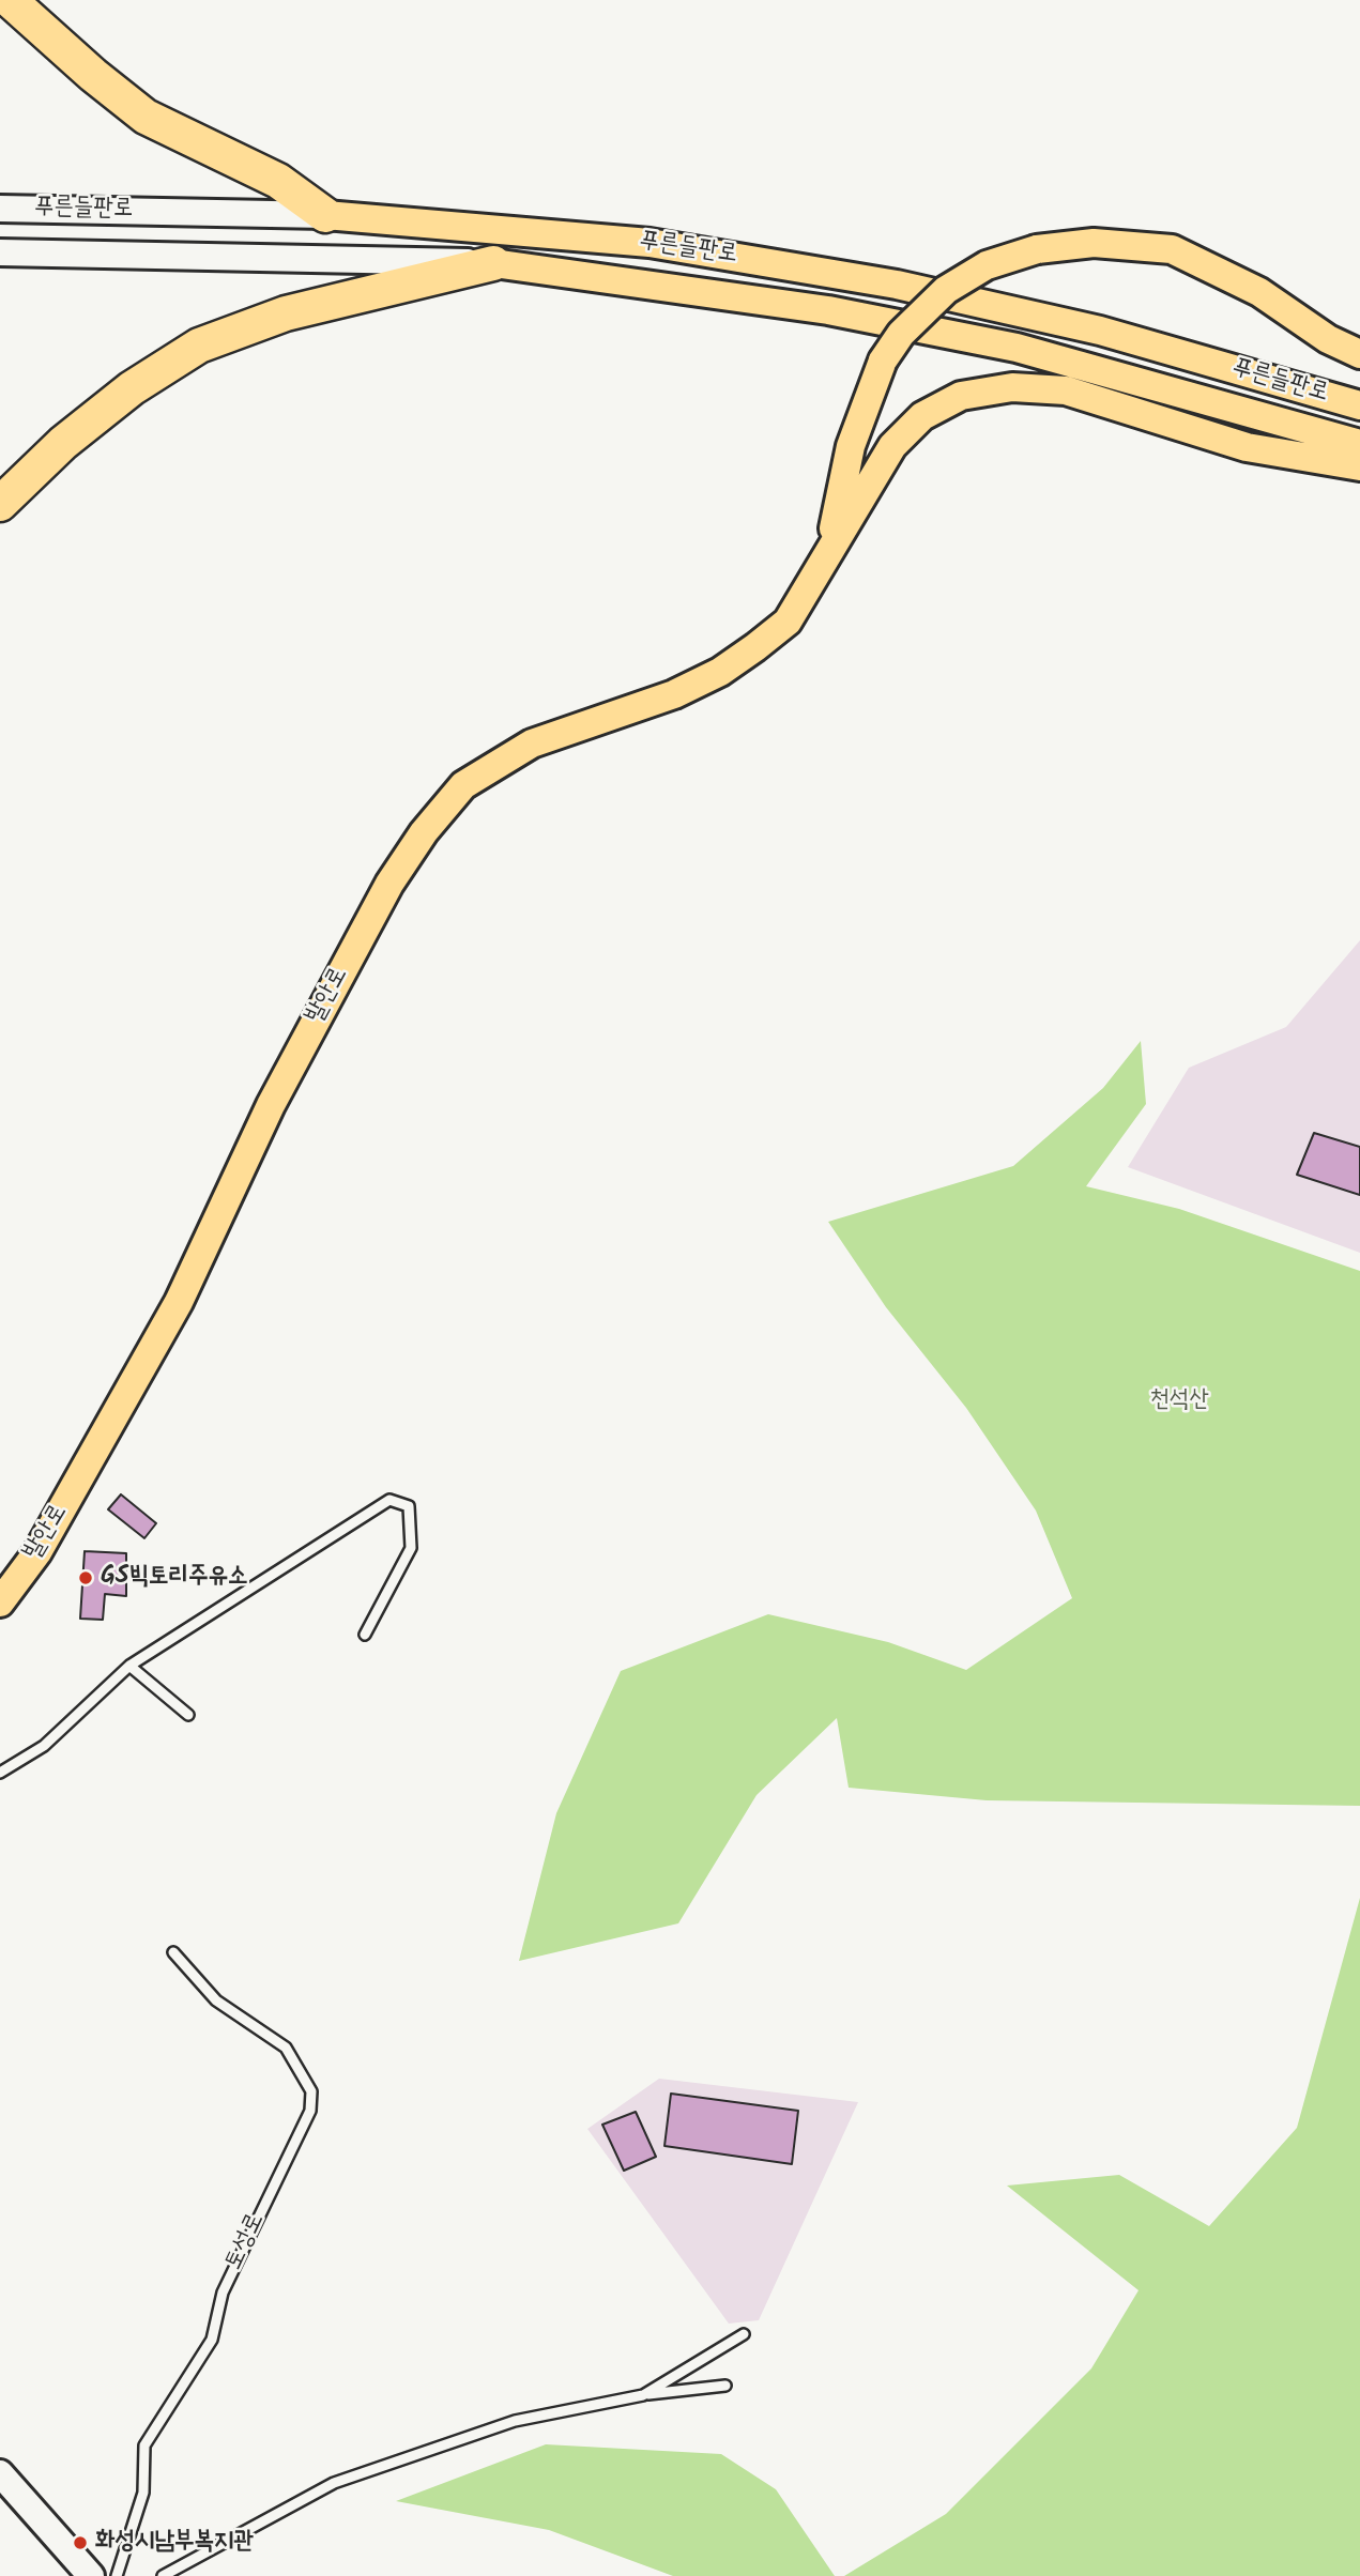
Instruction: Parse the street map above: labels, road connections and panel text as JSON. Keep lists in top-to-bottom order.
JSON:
{
  "streets": {
    "main road": ["푸른들판로", "발안로"],
    "lane": ["토성로"]
  },
  "parks": ["천석산"],
  "places": ["GS빅토리주유소", "화성시남부복지관"]
}
